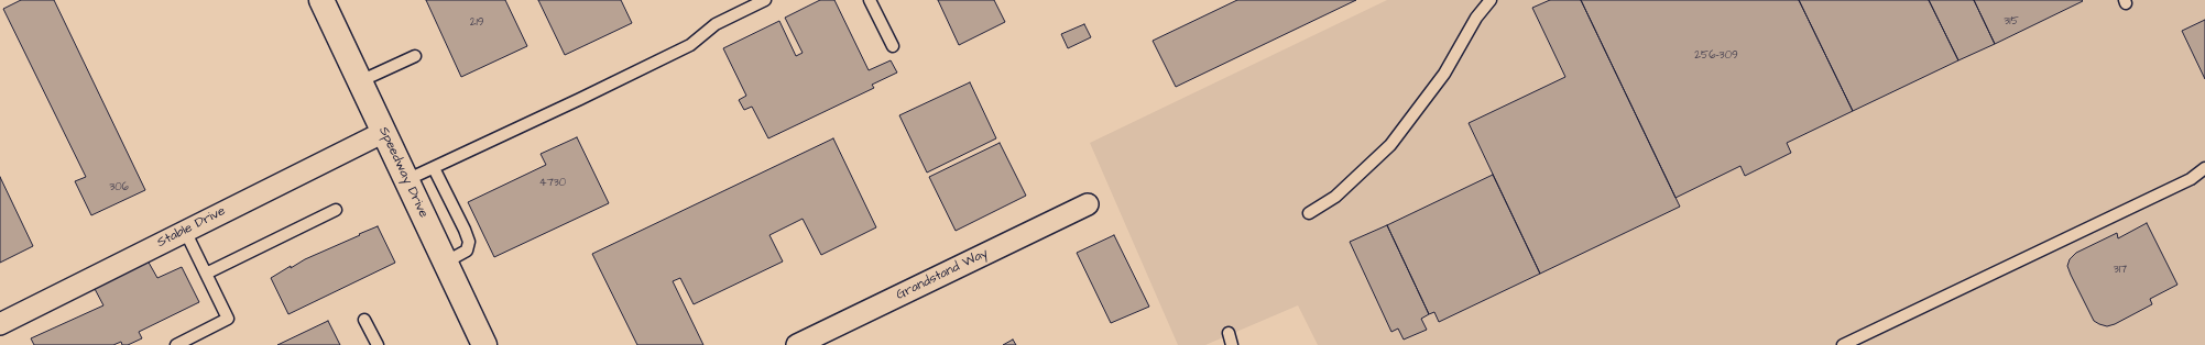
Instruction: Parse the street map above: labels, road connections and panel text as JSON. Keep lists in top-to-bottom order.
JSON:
{
  "streets": {
    "main road": ["Speedway Drive"],
    "street": ["Stable Drive", "Grandstand Way"]
  },
  "crossings": [
    ["Speedway Drive", "Stable Drive"]
  ],
  "house_numbers": [
    "315",
    "219",
    "256-309",
    "4730",
    "306",
    "317"
  ]
}
